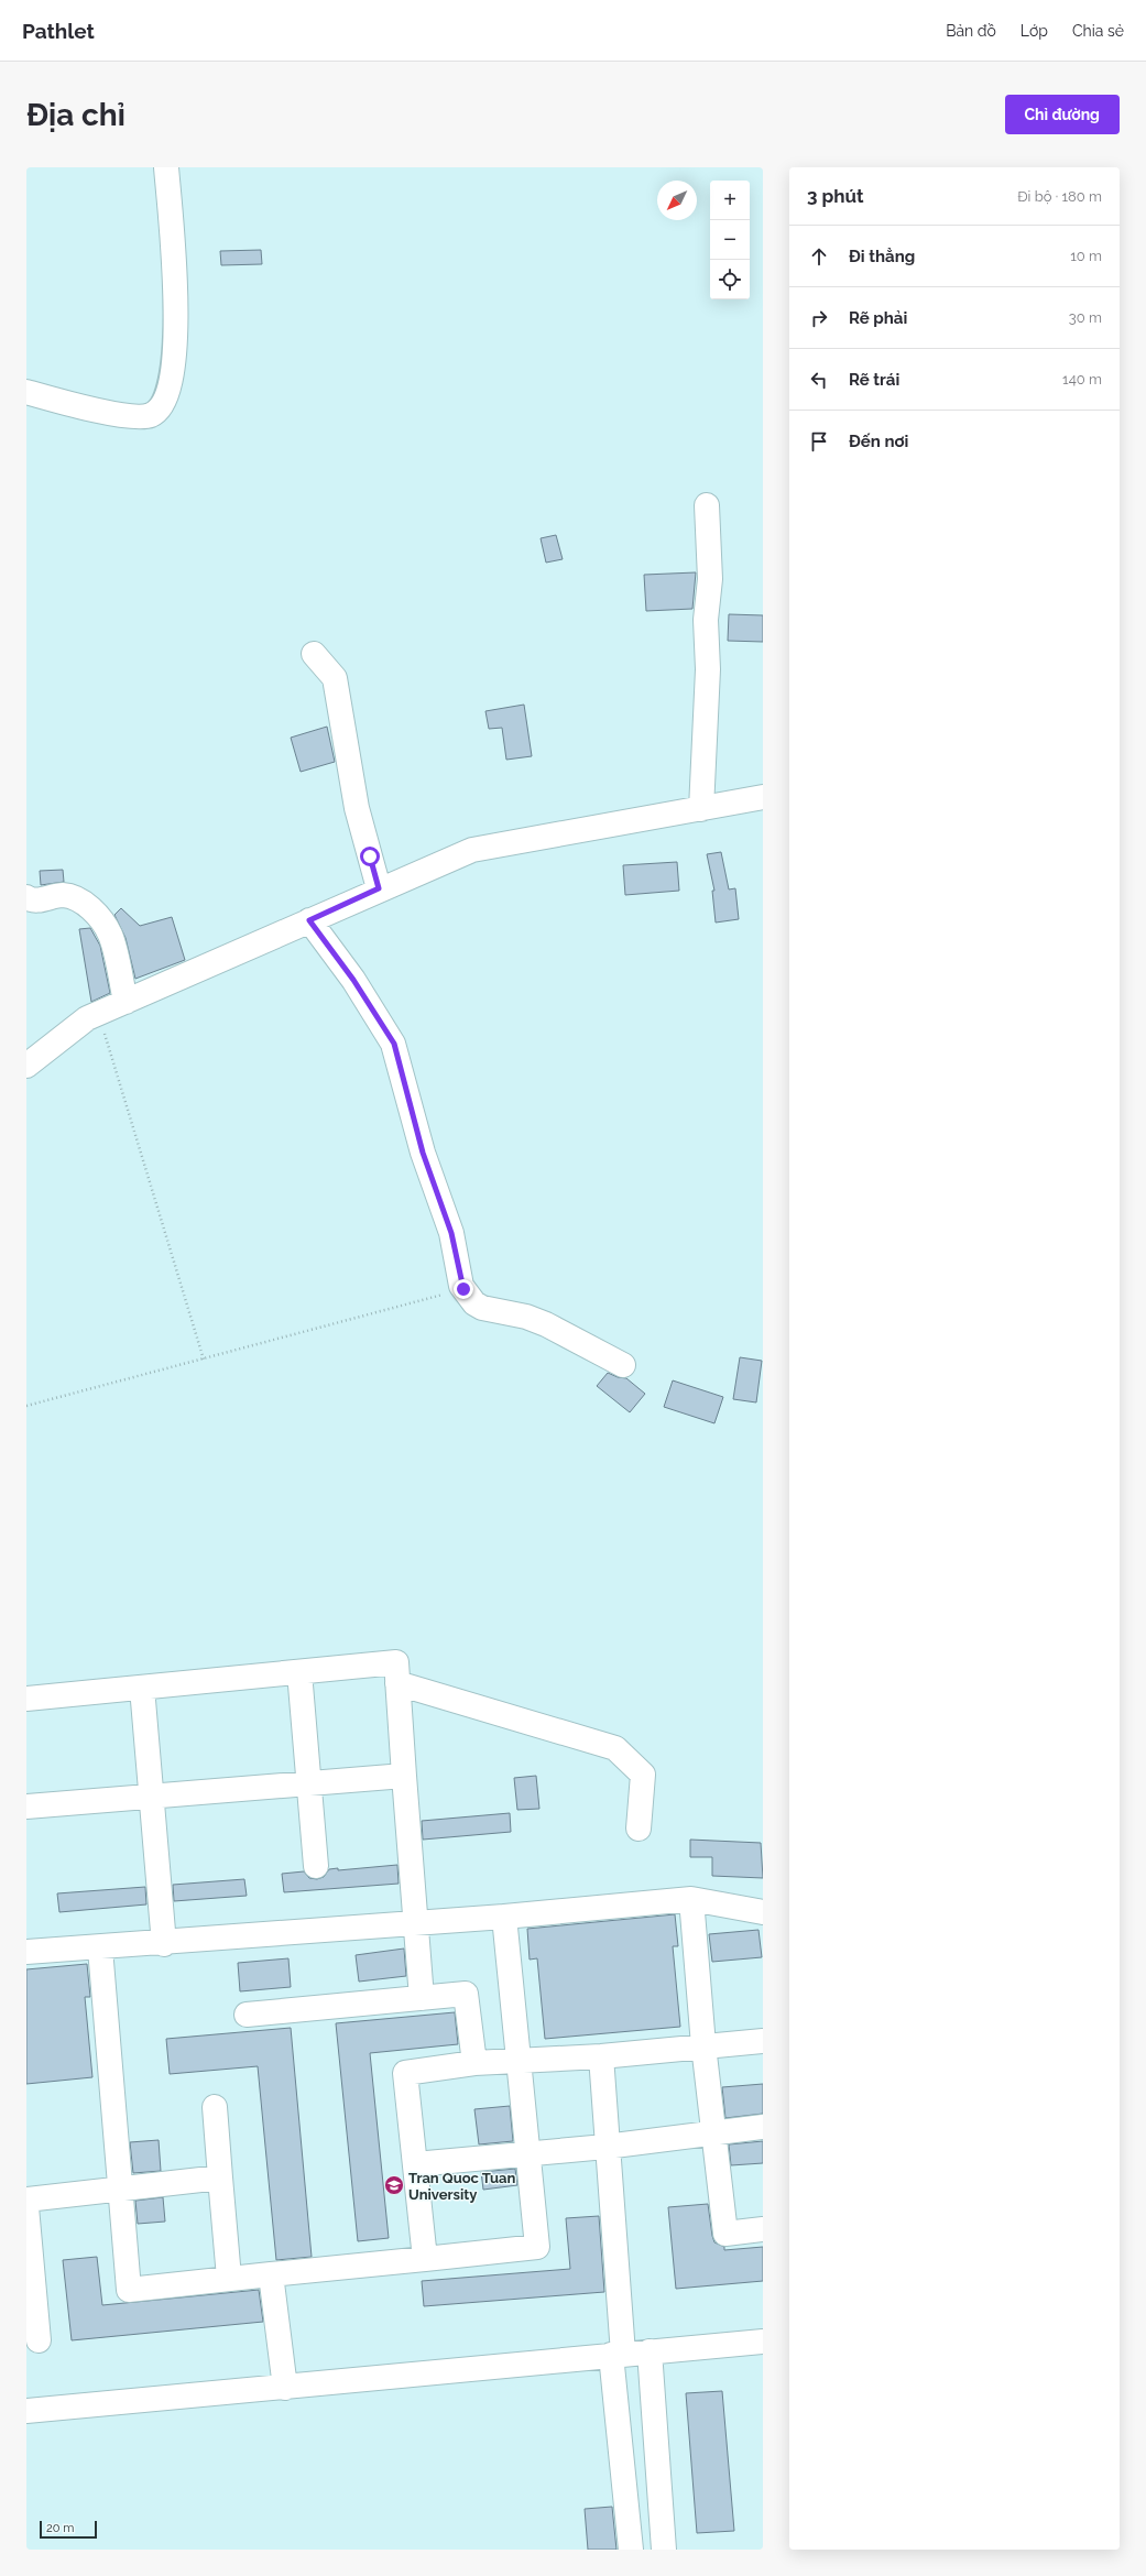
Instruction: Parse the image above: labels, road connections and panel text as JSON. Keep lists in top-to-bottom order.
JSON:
{
  "places": {
    "school or university": ["Tran Quoc Tuan University"]
  },
  "scale_bar": "20 m",
  "north": "bottom left",
  "page": {
    "header": "Pathlet",
    "nav": ["Bản đồ", "Lớp", "Chia sẻ"],
    "buttons": "Chỉ đường",
    "title": "Địa chỉ",
    "heading": ["3 phút", "Đi bộ · 180 m"],
    "map_buttons": ["+", "−"],
    "list": [
      ["Đi thẳng", "10 m"],
      ["Rẽ phải", "30 m"],
      ["Rẽ trái", "140 m"],
      "Đến nơi"
    ],
    "scale": "20 m"
  }
}
